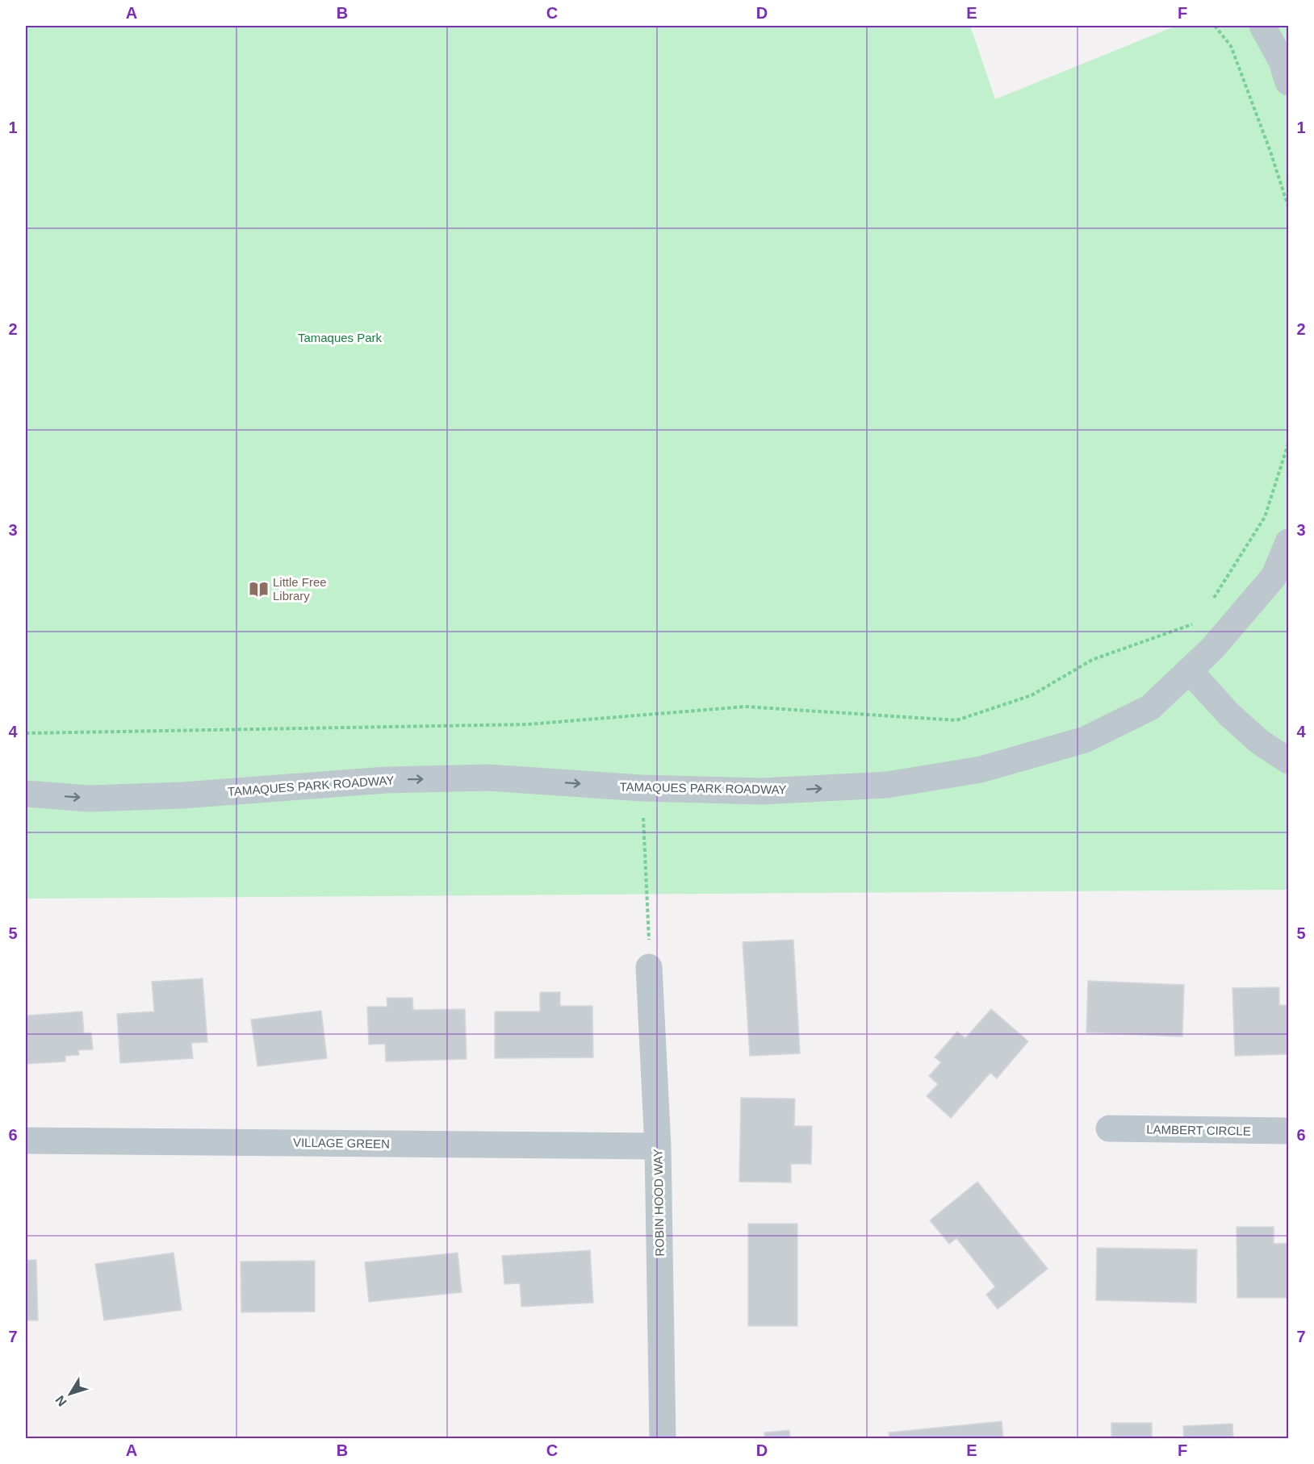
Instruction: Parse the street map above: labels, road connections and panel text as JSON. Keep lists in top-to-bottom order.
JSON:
{
  "streets": {
    "street": [
      "TAMAQUES PARK ROADWAY",
      "LAMBERT CIRCLE",
      "VILLAGE GREEN",
      "ROBIN HOOD WAY"
    ]
  },
  "crossings": [
    ["VILLAGE GREEN", "ROBIN HOOD WAY"]
  ],
  "one_way": ["TAMAQUES PARK ROADWAY"],
  "parks": ["Tamaques Park"],
  "places": {
    "library": ["Little Free Library"]
  },
  "north": "bottom left",
  "grid": {
    "columns": [
      "A",
      "B",
      "C",
      "D",
      "E",
      "F"
    ],
    "rows": [
      "1",
      "2",
      "3",
      "4",
      "5",
      "6",
      "7"
    ]
  }
}
